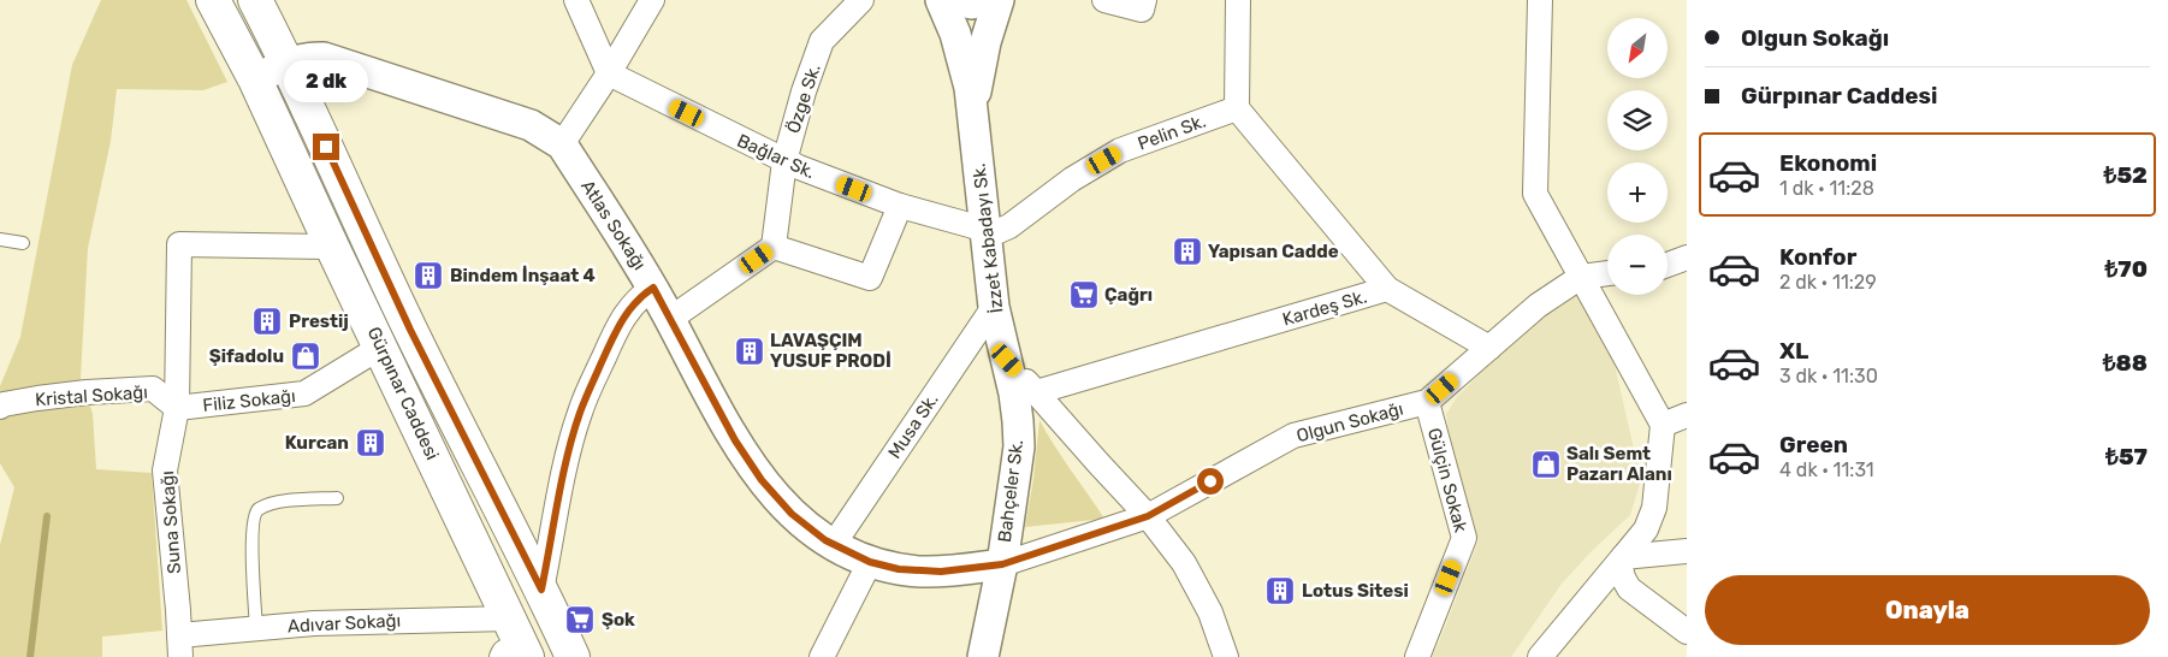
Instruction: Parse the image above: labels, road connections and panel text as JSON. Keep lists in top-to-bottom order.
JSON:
{
  "streets": {
    "main road": ["Gürpınar Caddesi"],
    "street": [
      "Özge Sk.",
      "Pelin Sk.",
      "Bağlar Sk.",
      "Atlas Sokağı",
      "İzzet Kabadayı Sk.",
      "Kardeş Sk.",
      "Kristal Sokağı",
      "Filiz Sokağı",
      "Olgun Sokağı",
      "Musa Sk.",
      "Gülçin Sokak",
      "Bahçeler Sk.",
      "Suna Sokağı",
      "Adıvar Sokağı"
    ]
  },
  "crossings": [
    ["Özge Sk.", "Bağlar Sk."],
    ["Pelin Sk.", "Bağlar Sk."],
    ["Pelin Sk.", "İzzet Kabadayı Sk."],
    ["Pelin Sk.", "Kardeş Sk."],
    ["Bağlar Sk.", "İzzet Kabadayı Sk."],
    ["Atlas Sokağı", "Gürpınar Caddesi"],
    ["Atlas Sokağı", "Olgun Sokağı"],
    ["Atlas Sokağı", "Musa Sk."],
    ["Atlas Sokağı", "Bahçeler Sk."],
    ["İzzet Kabadayı Sk.", "Musa Sk."],
    ["İzzet Kabadayı Sk.", "Bahçeler Sk."],
    ["Gürpınar Caddesi", "Filiz Sokağı"],
    ["Gürpınar Caddesi", "Suna Sokağı"],
    ["Gürpınar Caddesi", "Adıvar Sokağı"],
    ["Kristal Sokağı", "Filiz Sokağı"],
    ["Kristal Sokağı", "Suna Sokağı"],
    ["Filiz Sokağı", "Suna Sokağı"],
    ["Olgun Sokağı", "Gülçin Sokak"],
    ["Olgun Sokağı", "Bahçeler Sk."],
    ["Suna Sokağı", "Adıvar Sokağı"]
  ],
  "places": {
    "building": [
      "Yapısan Cadde",
      "Bindem İnşaat 4",
      "Prestij",
      "LAVAŞÇIM YUSUF PRODİ",
      "Kurcan",
      "Lotus Sitesi"
    ],
    "supermarket": ["Çağrı", "Şok"],
    "shop": ["Şifadolu", "Salı Semt Pazarı Alanı"]
  },
  "north": "bottom left",
  "page": {
    "banner": ["Olgun Sokağı", "Gürpınar Caddesi"],
    "map_buttons": ["+", "−"],
    "bubble": "2 dk",
    "list": [
      {
        "name": "Ekonomi",
        "note": "1 dk · 11:28",
        "value": "₺52"
      },
      {
        "name": "Konfor",
        "note": "2 dk · 11:29",
        "value": "₺70"
      },
      {
        "name": "XL",
        "note": "3 dk · 11:30",
        "value": "₺88"
      },
      {
        "name": "Green",
        "note": "4 dk · 11:31",
        "value": "₺57"
      }
    ],
    "buttons": "Onayla"
  }
}
